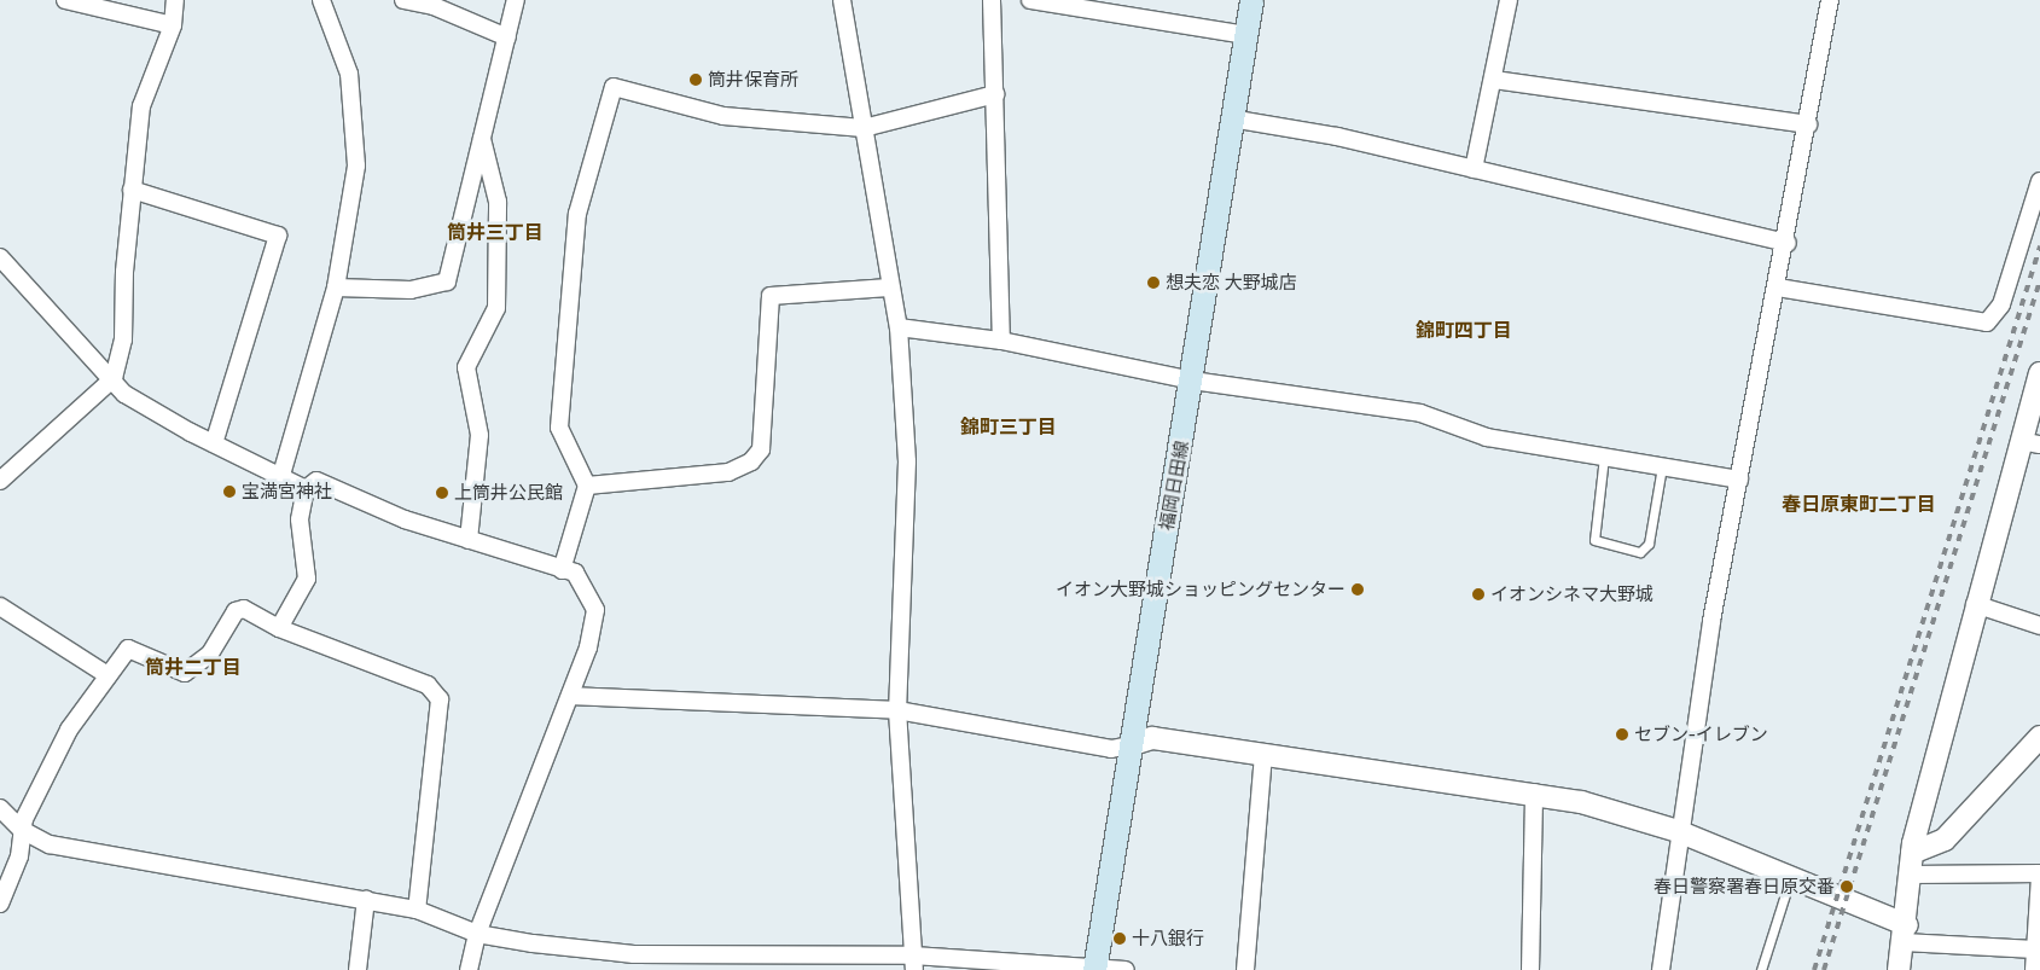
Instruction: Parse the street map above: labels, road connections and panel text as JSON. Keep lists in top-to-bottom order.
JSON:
{
  "streets": {
    "main road": ["福岡日田線"]
  },
  "districts": [
    "筒井三丁目",
    "錦町四丁目",
    "錦町三丁目",
    "春日原東町二丁目",
    "筒井二丁目"
  ],
  "places": [
    "筒井保育所",
    "想夫恋 大野城店",
    "宝満宮神社",
    "上筒井公民館",
    "イオン大野城ショッピングセンター",
    "イオンシネマ大野城",
    "セブン-イレブン",
    "春日警察署春日原交番",
    "十八銀行"
  ]
}
